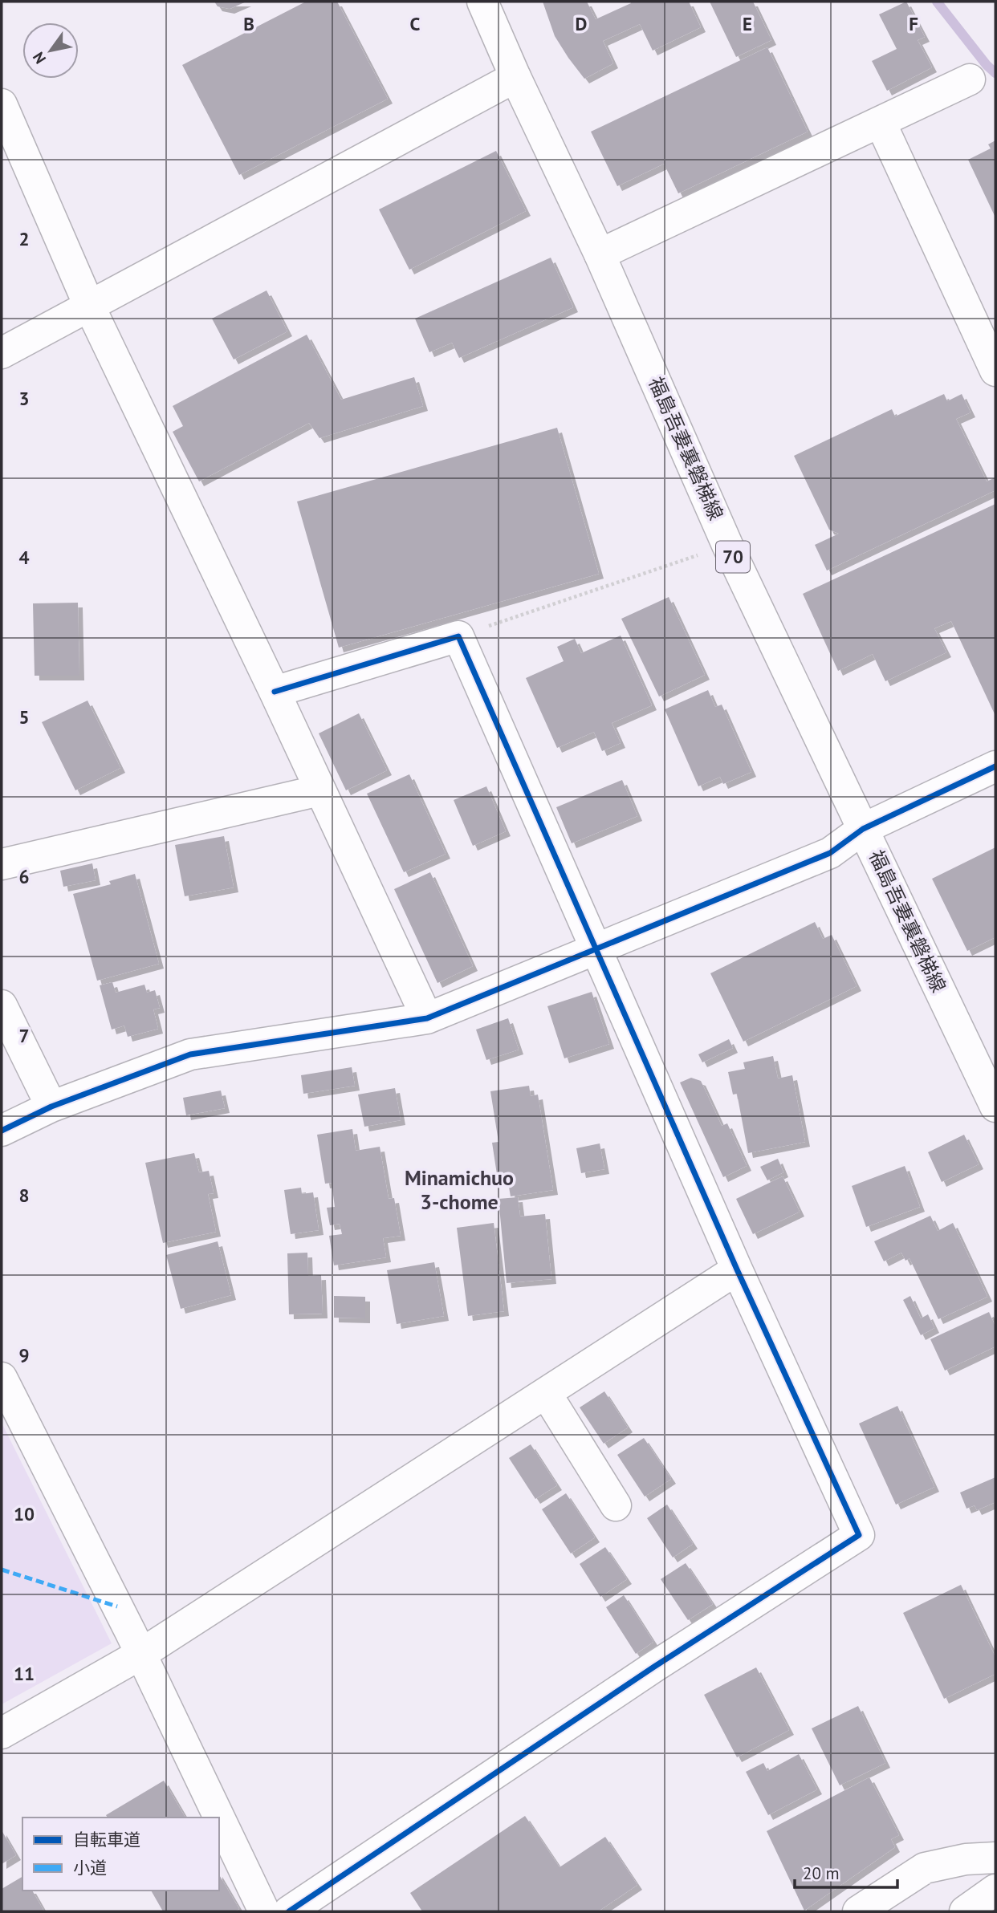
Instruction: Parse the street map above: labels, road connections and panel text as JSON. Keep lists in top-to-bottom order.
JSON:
{
  "streets": {
    "main road": ["福島吾妻裏磐梯線", "70"]
  },
  "districts": ["Minamichuo 3-chome"],
  "legend": ["自転車道", "小道"],
  "scale_bar": "20 m",
  "north": "bottom left",
  "grid": {
    "columns": [
      "B",
      "C",
      "D",
      "E",
      "F"
    ],
    "rows": [
      "2",
      "3",
      "4",
      "5",
      "6",
      "7",
      "8",
      "9",
      "10",
      "11"
    ]
  }
}
